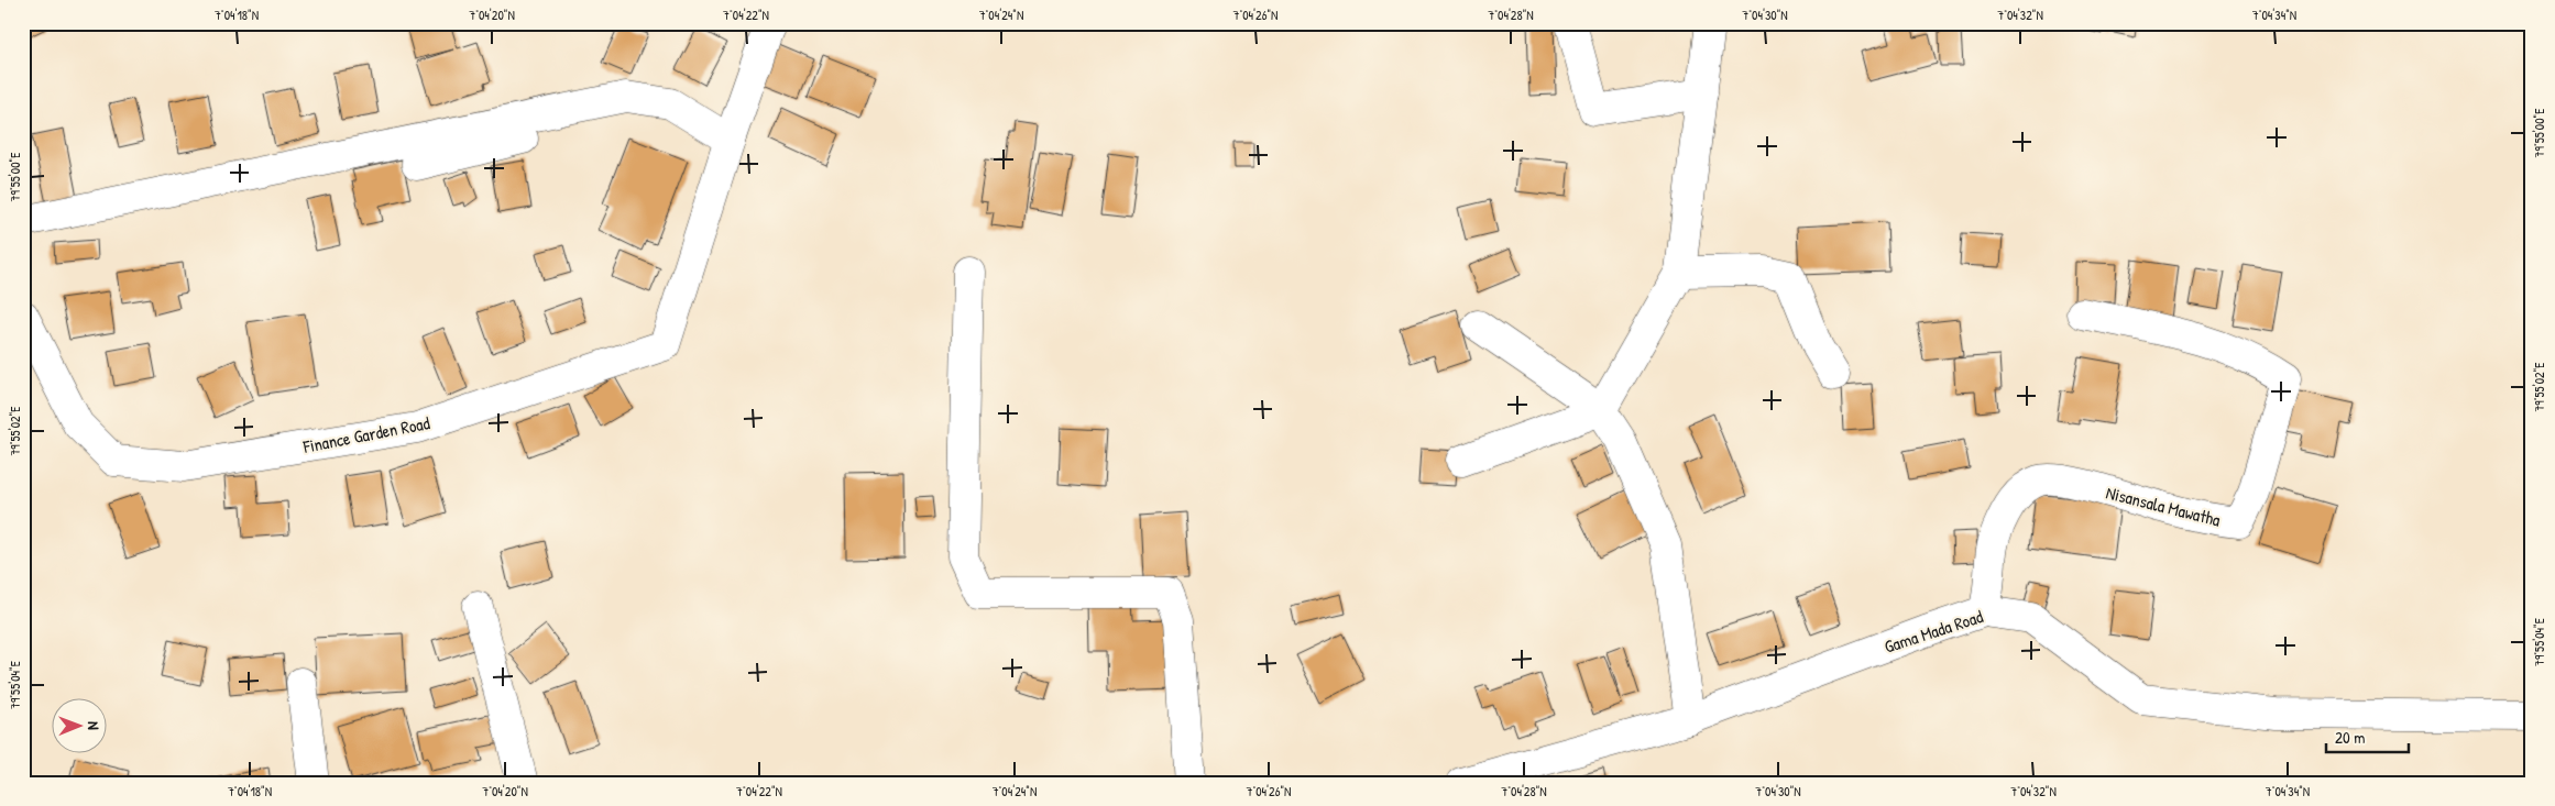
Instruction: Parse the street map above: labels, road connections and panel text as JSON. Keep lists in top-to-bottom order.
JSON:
{
  "streets": {
    "street": ["Finance Garden Road", "Nisansala Mawatha", "Gama Mada Road"]
  },
  "crossings": [
    ["Nisansala Mawatha", "Gama Mada Road"]
  ],
  "scale_bar": "20 m",
  "north": "right",
  "coordinates": [
    "7°04'18\"N",
    "7°04'20\"N",
    "7°04'22\"N",
    "7°04'24\"N",
    "7°04'26\"N",
    "7°04'28\"N",
    "7°04'30\"N",
    "7°04'32\"N",
    "7°04'34\"N",
    "79°55'00\"E",
    "79°55'02\"E",
    "79°55'04\"E"
  ]
}
